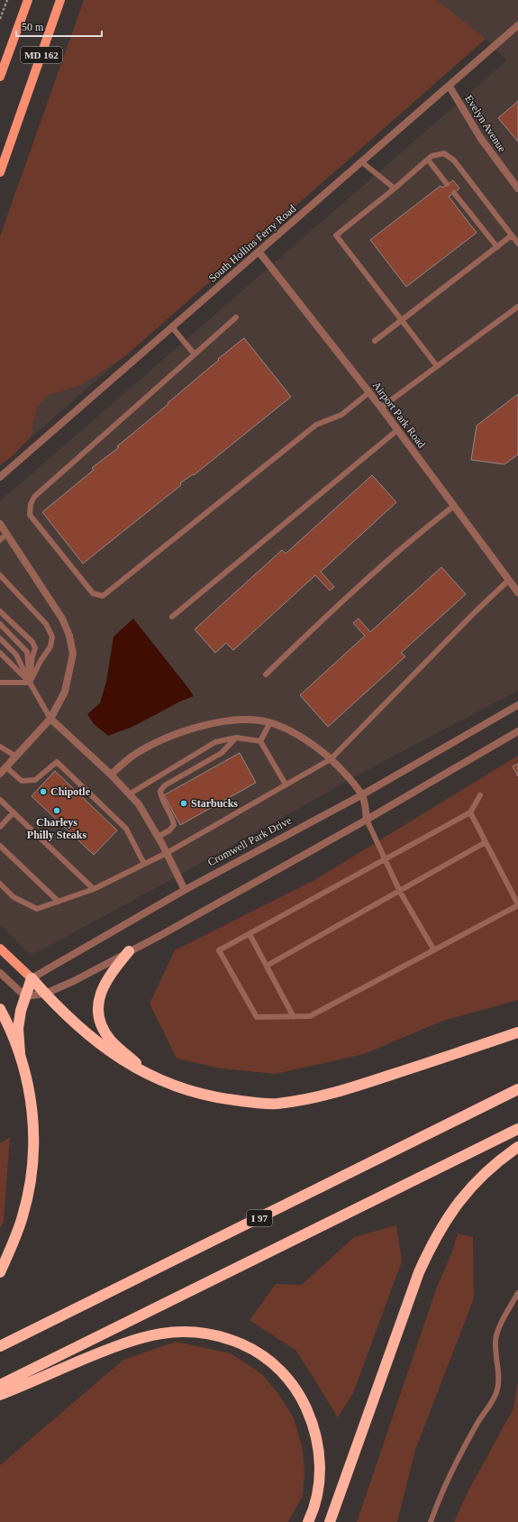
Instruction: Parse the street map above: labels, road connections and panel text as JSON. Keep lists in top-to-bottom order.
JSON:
{
  "streets": {
    "highway": ["I 97"],
    "main road": ["MD 162"],
    "street": [
      "Evelyn Avenue",
      "South Hollins Ferry Road",
      "Airport Park Road",
      "Cromwell Park Drive"
    ]
  },
  "crossings": [
    ["Evelyn Avenue", "South Hollins Ferry Road"],
    ["South Hollins Ferry Road", "Airport Park Road"]
  ],
  "places": ["Chipotle", "Starbucks", "Charleys Philly Steaks"],
  "scale_bar": "50 m"
}
